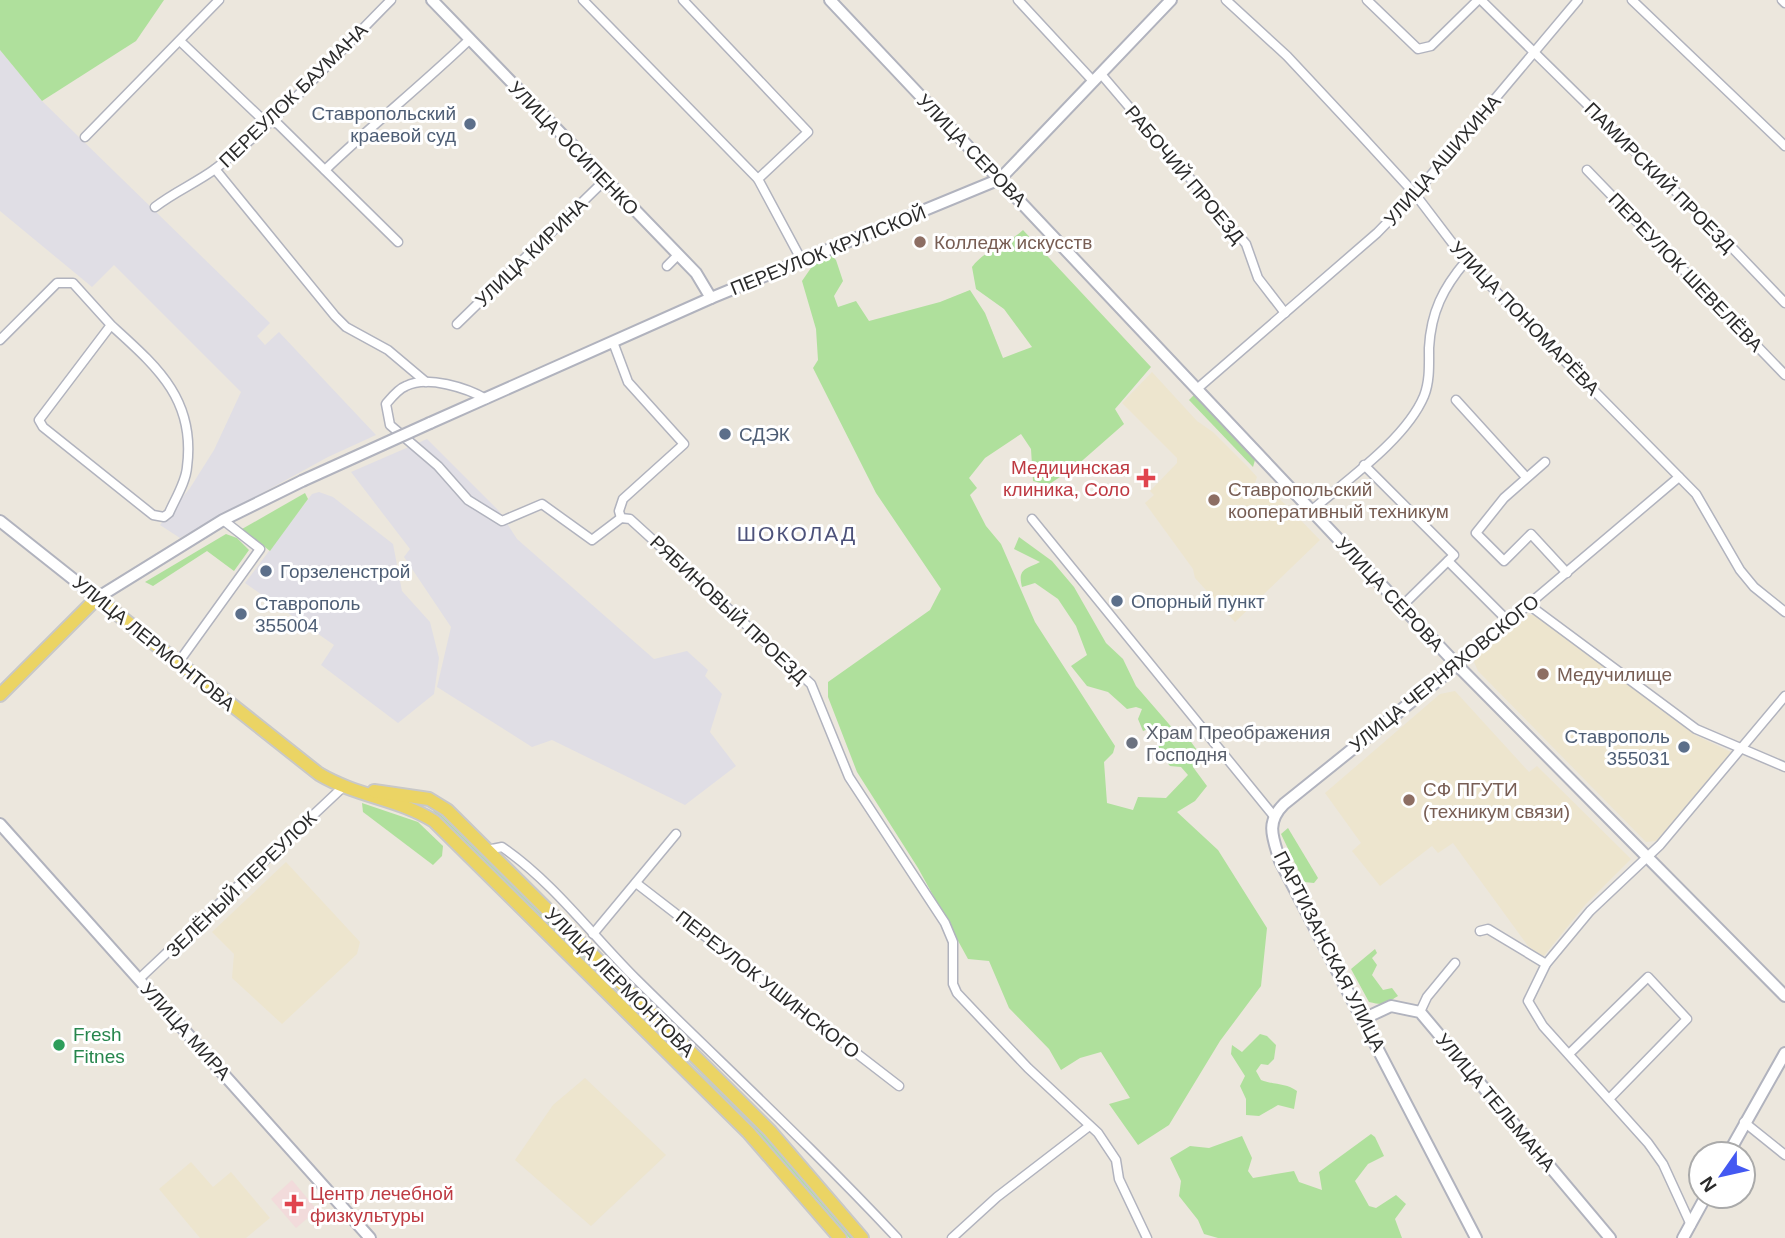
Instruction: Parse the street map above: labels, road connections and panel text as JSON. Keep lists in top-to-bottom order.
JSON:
{
  "streets": {
    "main road": [
      "УЛИЦА ОСИПЕНКО",
      "УЛИЦА СЕРОВА",
      "ПЕРЕУЛОК КРУПСКОЙ",
      "УЛИЦА ЛЕРМОНТОВА",
      "УЛИЦА ЧЕРНЯХОВСКОГО",
      "ПАРТИЗАНСКАЯ УЛИЦА",
      "УЛИЦА МИРА",
      "УЛИЦА ТЕЛЬМАНА"
    ],
    "street": [
      "ПЕРЕУЛОК БАУМАНА",
      "УЛИЦА АШИХИНА",
      "РАБОЧИЙ ПРОЕЗД",
      "ПАМИРСКИЙ ПРОЕЗД",
      "УЛИЦА КИРИНА",
      "ПЕРЕУЛОК ШЕВЕЛЁВА",
      "УЛИЦА ПОНОМАРЁВА",
      "РЯБИНОВЫЙ ПРОЕЗД",
      "ЗЕЛЁНЫЙ ПЕРЕУЛОК",
      "ПЕРЕУЛОК УШИНСКОГО"
    ]
  },
  "crossings": [
    ["УЛИЦА ОСИПЕНКО", "ПЕРЕУЛОК КРУПСКОЙ"],
    ["УЛИЦА ОСИПЕНКО", "УЛИЦА КИРИНА"],
    ["УЛИЦА СЕРОВА", "УЛИЦА АШИХИНА"],
    ["УЛИЦА СЕРОВА", "ПЕРЕУЛОК КРУПСКОЙ"],
    ["УЛИЦА СЕРОВА", "УЛИЦА ЧЕРНЯХОВСКОГО"],
    ["УЛИЦА АШИХИНА", "РАБОЧИЙ ПРОЕЗД"],
    ["УЛИЦА АШИХИНА", "ПАМИРСКИЙ ПРОЕЗД"],
    ["УЛИЦА АШИХИНА", "УЛИЦА ПОНОМАРЁВА"],
    ["РАБОЧИЙ ПРОЕЗД", "ПЕРЕУЛОК КРУПСКОЙ"],
    ["УЛИЦА ПОНОМАРЁВА", "УЛИЦА ЧЕРНЯХОВСКОГО"],
    ["УЛИЦА ЛЕРМОНТОВА", "ЗЕЛЁНЫЙ ПЕРЕУЛОК"],
    ["УЛИЦА ЧЕРНЯХОВСКОГО", "ПАРТИЗАНСКАЯ УЛИЦА"],
    ["ЗЕЛЁНЫЙ ПЕРЕУЛОК", "УЛИЦА МИРА"]
  ],
  "districts": ["ШОКОЛАД"],
  "places": {
    "other": [
      "Ставропольский краевой суд",
      "Колледж искусств",
      "СДЭК",
      "Ставропольский кооперативный техникум",
      "Горзеленстрой",
      "Опорный пункт",
      "Ставрополь 355004",
      "Медучилище",
      "Храм Преображения Господня",
      "Ставрополь 355031",
      "СФ ПГУТИ (техникум связи)",
      "Fresh Fitnes"
    ],
    "health": ["Медицинская клиника, Соло", "Центр лечебной физкультуры"]
  },
  "north": "bottom left"
}
